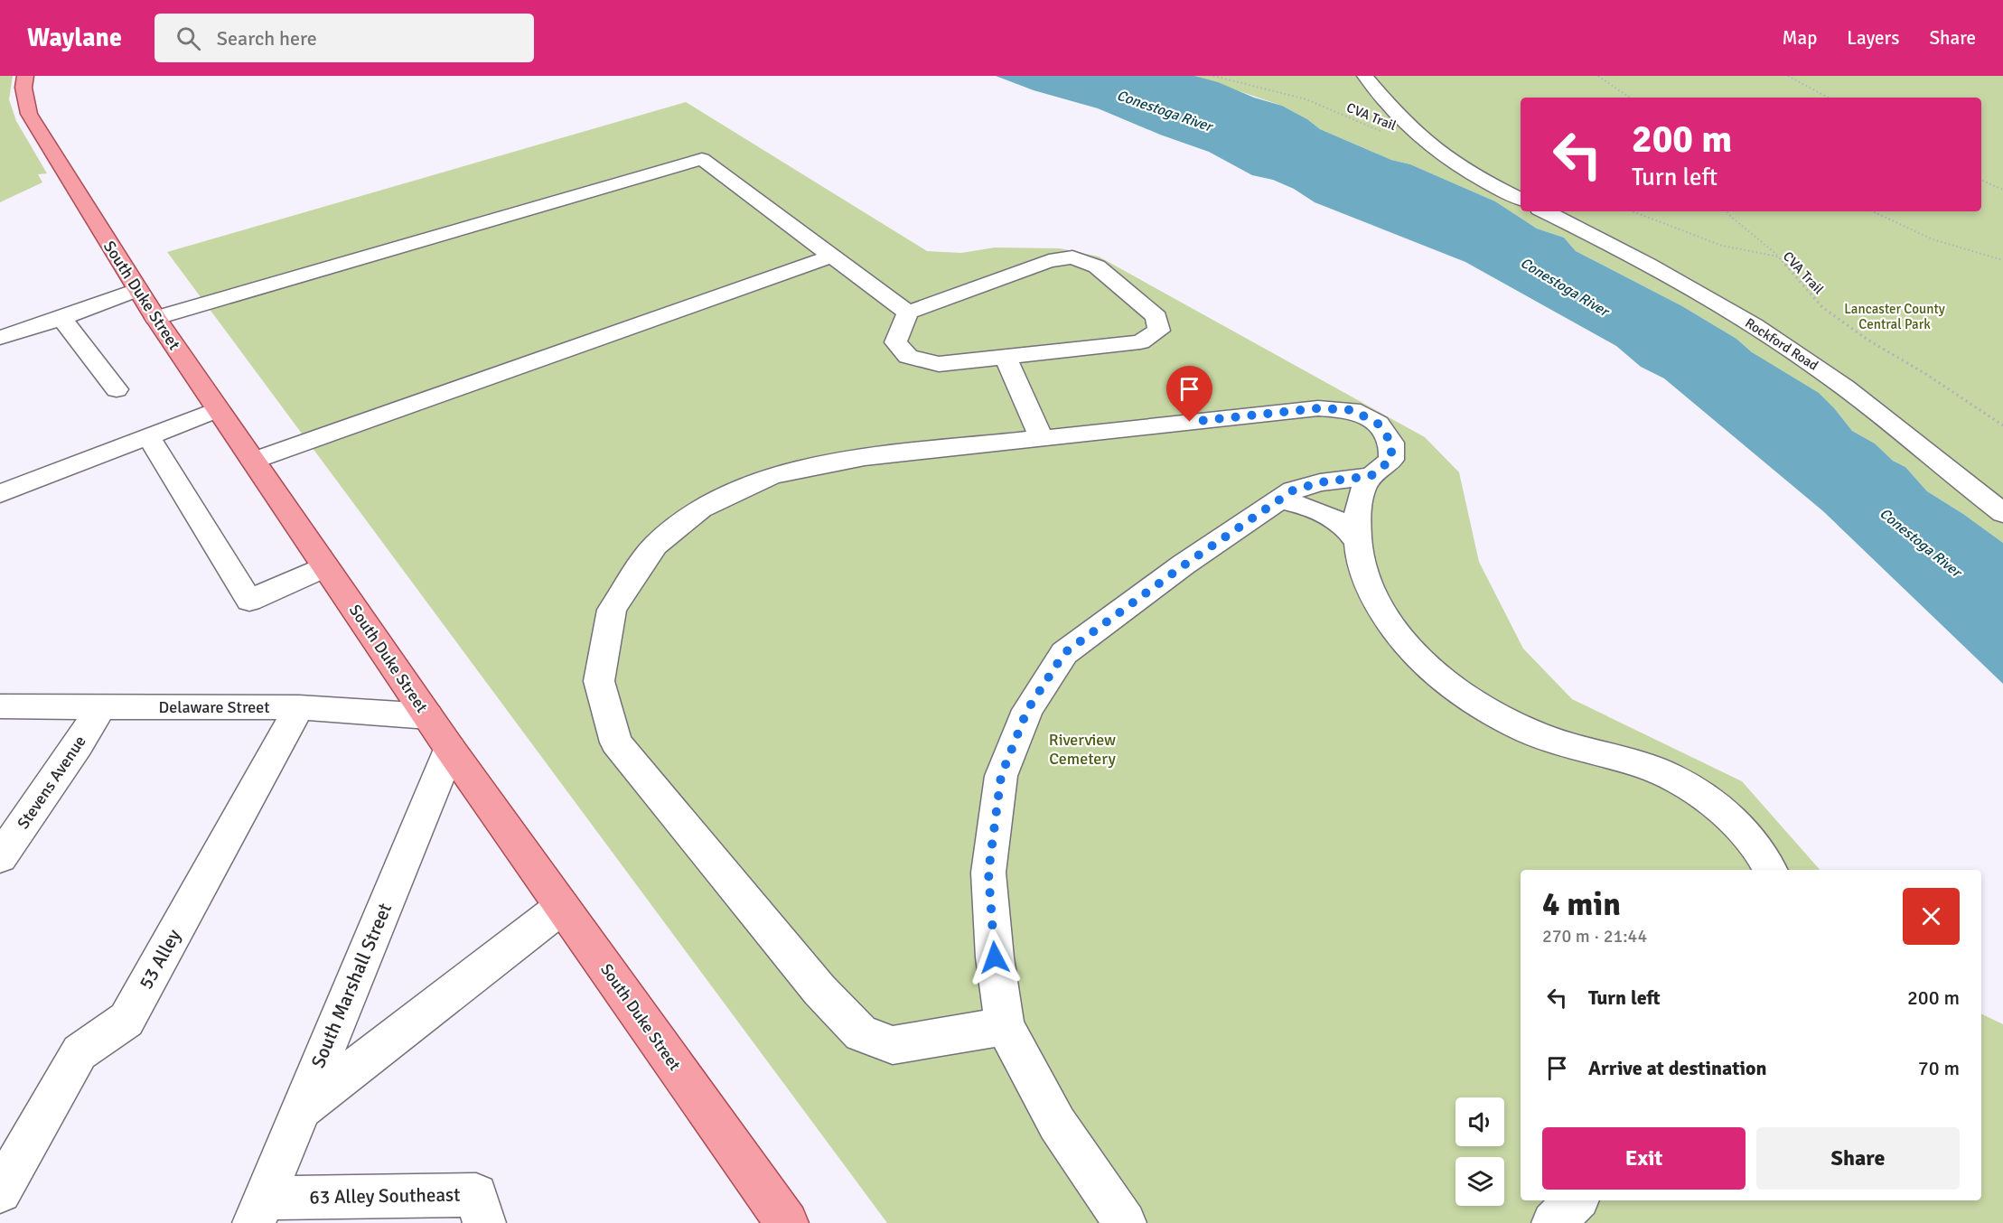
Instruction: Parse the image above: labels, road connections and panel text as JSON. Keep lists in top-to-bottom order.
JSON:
{
  "streets": {
    "main road": ["South Duke Street"],
    "street": [
      "Rockford Road",
      "Delaware Street",
      "Stevens Avenue",
      "53 Alley",
      "South Marshall Street",
      "63 Alley Southeast"
    ],
    "path": ["CVA Trail"]
  },
  "crossings": [
    ["South Duke Street", "Delaware Street"],
    ["South Duke Street", "South Marshall Street"],
    ["Delaware Street", "Stevens Avenue"],
    ["Delaware Street", "53 Alley"],
    ["South Marshall Street", "63 Alley Southeast"]
  ],
  "water": ["Conestoga River"],
  "parks": ["Lancaster County Central Park", "Riverview Cemetery"],
  "page": {
    "header": "Waylane",
    "search": "Search here",
    "nav": ["Map", "Layers", "Share"],
    "turn": ["200 m", "Turn left"],
    "heading": ["4 min", "270 m · 21:44"],
    "list": [
      {
        "name": "Turn left",
        "value": "200 m"
      },
      {
        "name": "Arrive at destination",
        "value": "70 m"
      }
    ],
    "buttons": ["Exit", "Share"]
  }
}
